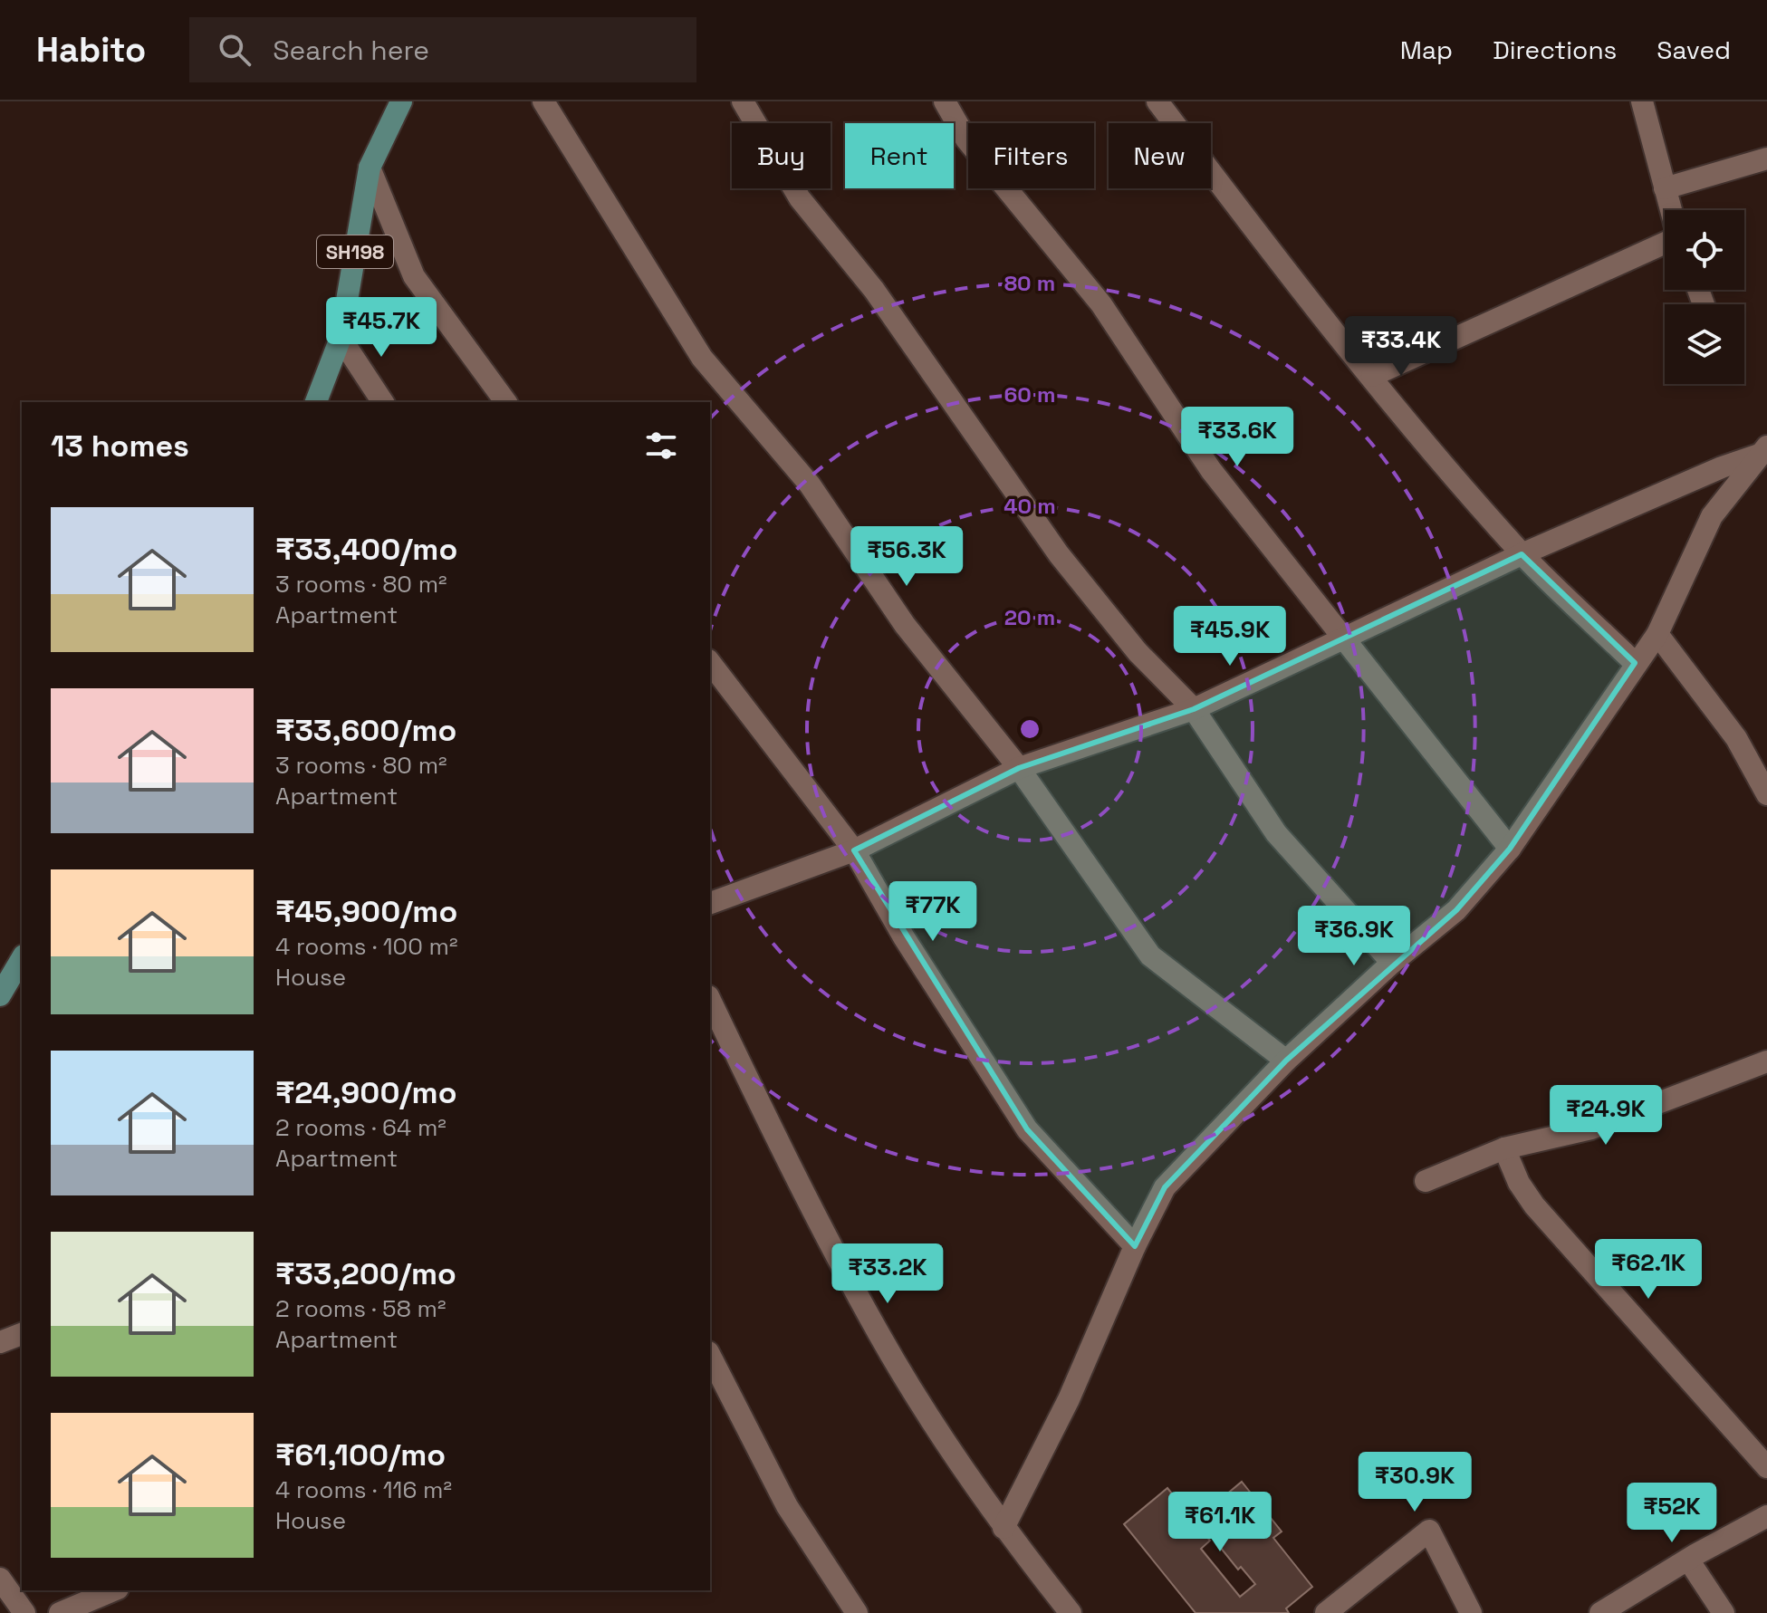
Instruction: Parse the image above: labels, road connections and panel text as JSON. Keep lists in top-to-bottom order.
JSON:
{
  "streets": {
    "main road": ["SH198"]
  },
  "page": {
    "header": "Habito",
    "search": "Search here",
    "nav": ["Map", "Directions", "Saved"],
    "chip": [
      "Buy",
      "Rent",
      "Filters",
      "New"
    ],
    "price": [
      "₹45.7K",
      "₹33.4K",
      "₹33.6K",
      "₹56.3K",
      "₹45.9K",
      "₹77K",
      "₹36.9K",
      "₹24.9K",
      "₹62.1K",
      "₹33.2K",
      "₹30.9K",
      "₹52K",
      "₹61.1K"
    ],
    "heading": "13 homes",
    "list": [
      {
        "name": "₹33,400/mo",
        "note": "3 rooms · 80 m² · Apartment"
      },
      {
        "name": "₹33,600/mo",
        "note": "3 rooms · 80 m² · Apartment"
      },
      {
        "name": "₹45,900/mo",
        "note": "4 rooms · 100 m² · House"
      },
      {
        "name": "₹24,900/mo",
        "note": "2 rooms · 64 m² · Apartment"
      },
      {
        "name": "₹33,200/mo",
        "note": "2 rooms · 58 m² · Apartment"
      },
      {
        "name": "₹61,100/mo",
        "note": "4 rooms · 116 m² · House"
      }
    ]
  },
  "rings": [
    "80 m",
    "60 m",
    "40 m",
    "20 m"
  ]
}
